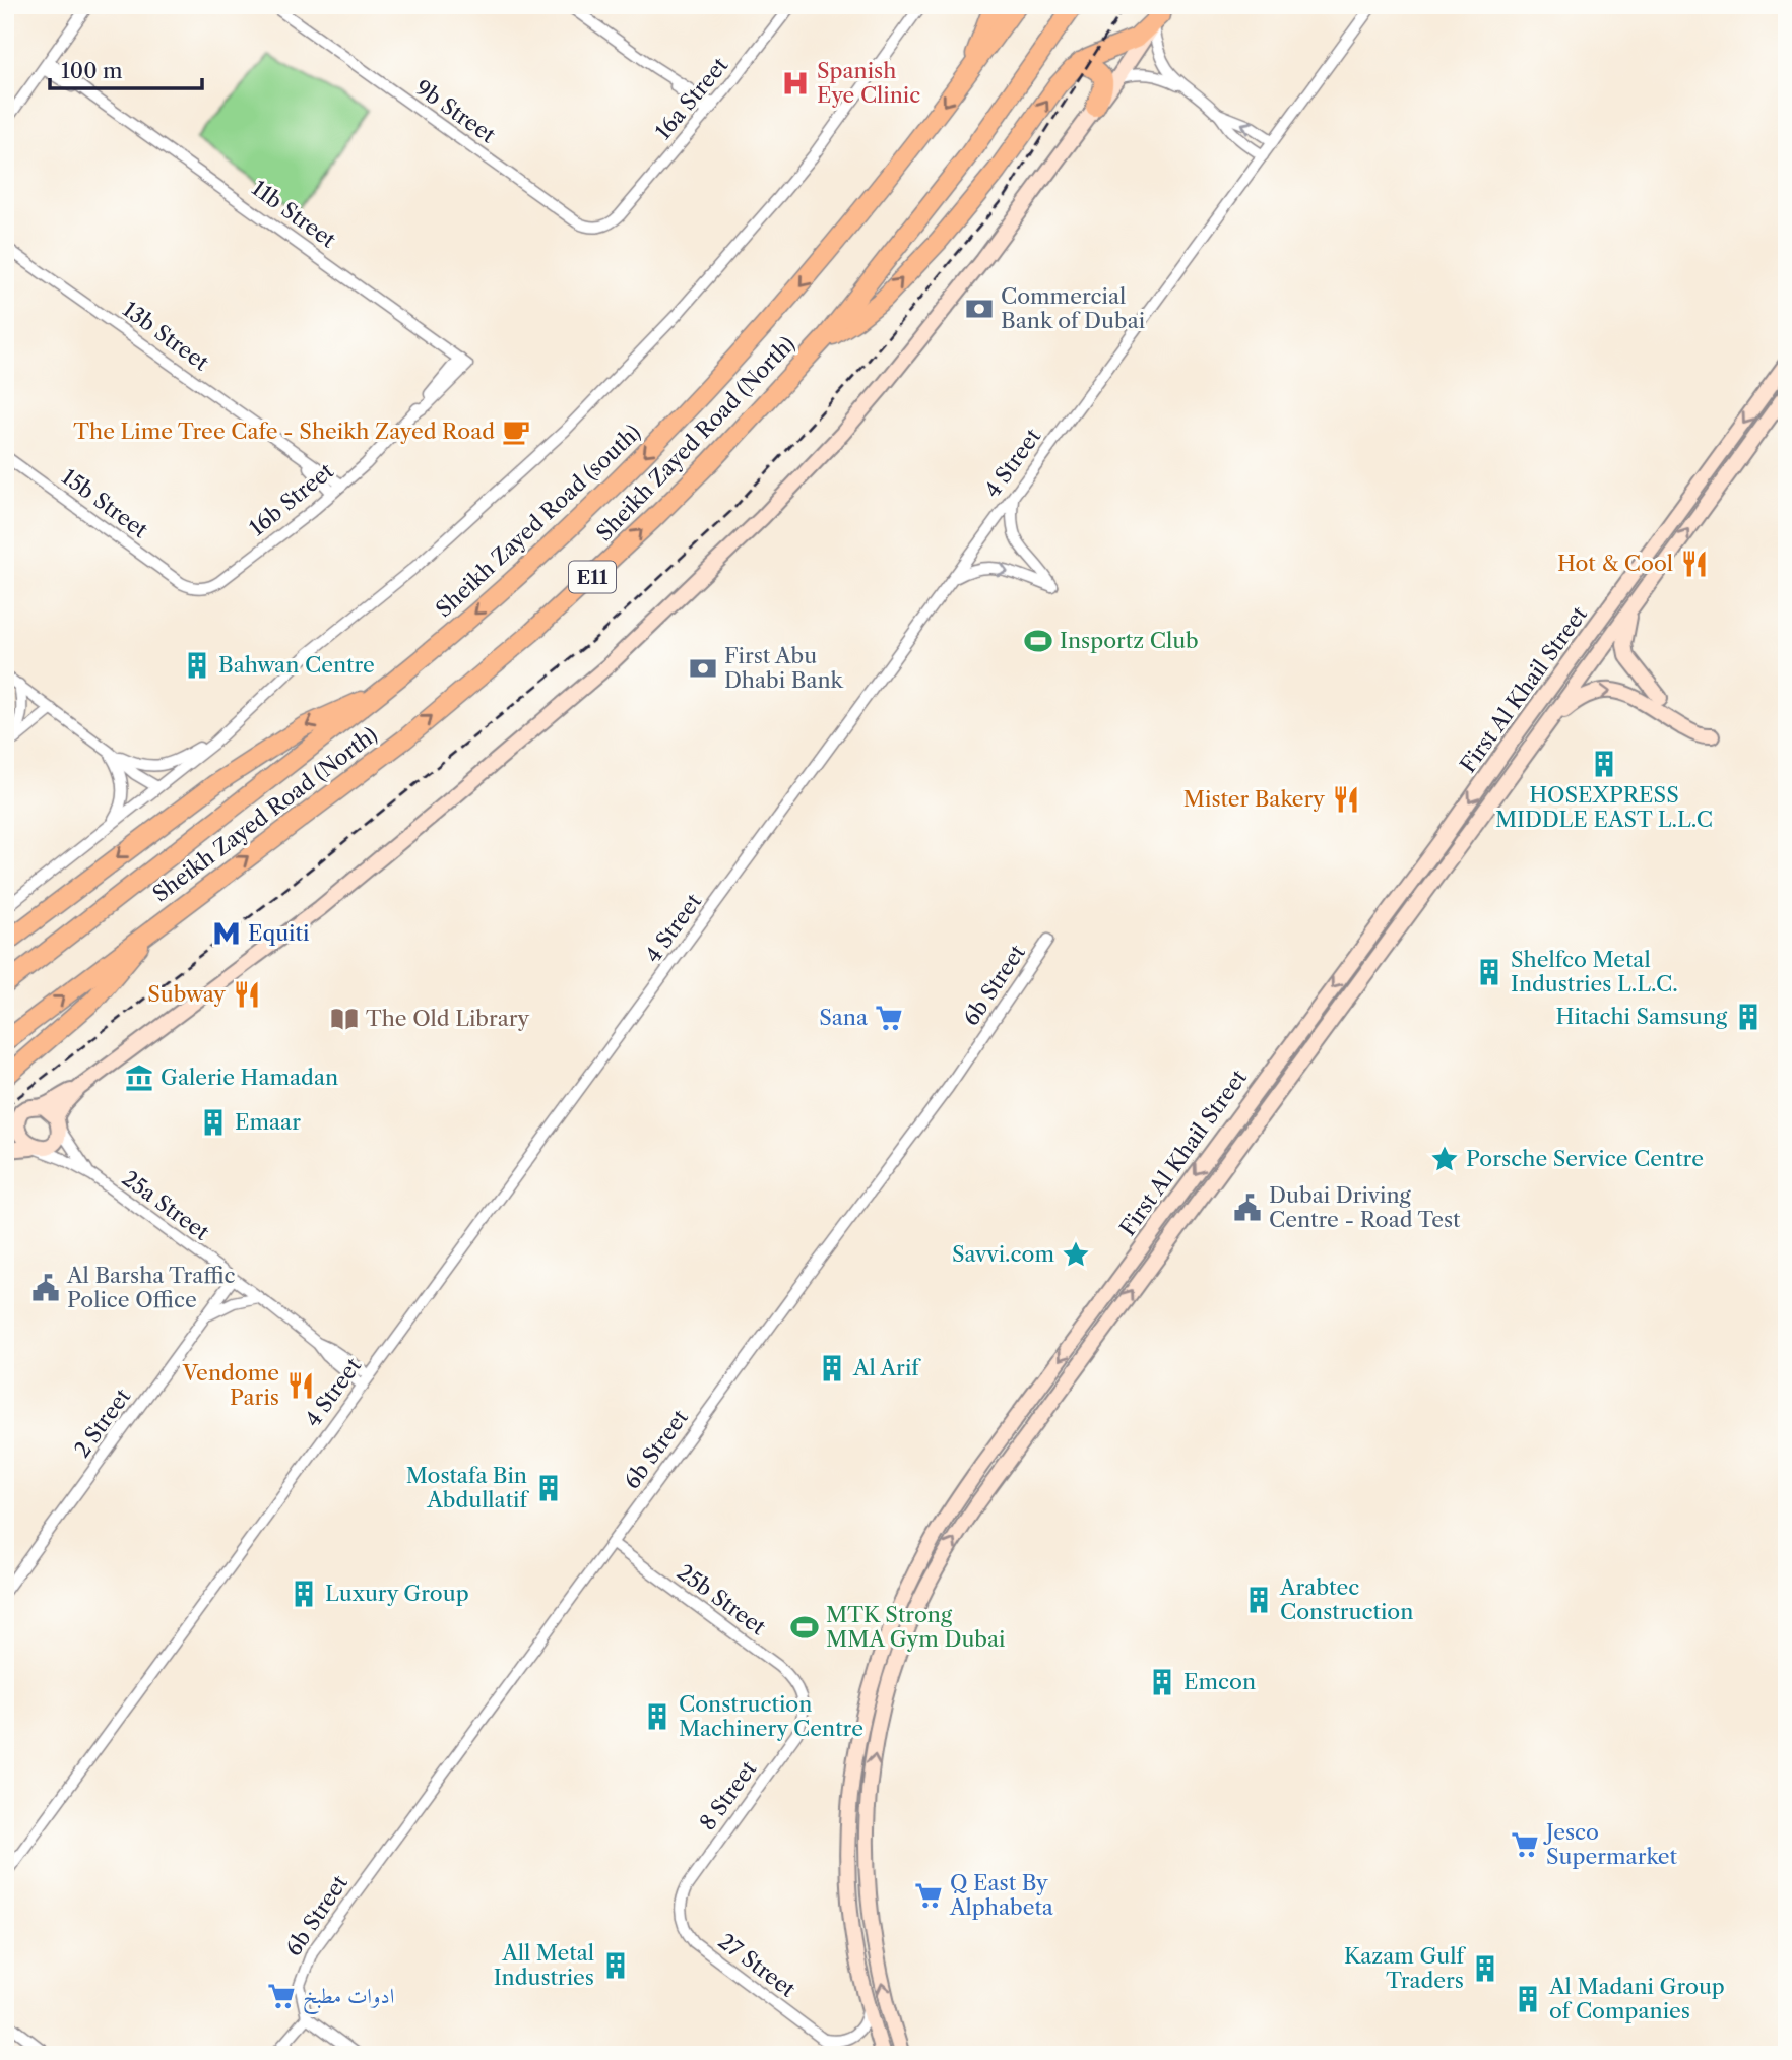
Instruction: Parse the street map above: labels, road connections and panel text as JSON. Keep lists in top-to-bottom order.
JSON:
{
  "streets": {
    "highway": ["Sheikh Zayed Road (North)", "Sheikh Zayed Road (south)", "E11"],
    "main road": ["First Al Khail Street"],
    "street": [
      "16a Street",
      "9b Street",
      "11b Street",
      "13b Street",
      "4 Street",
      "16b Street",
      "15b Street",
      "6b Street",
      "25a Street",
      "2 Street",
      "25b Street",
      "8 Street",
      "27 Street"
    ]
  },
  "crossings": [
    ["16a Street", "9b Street"],
    ["11b Street", "16b Street"],
    ["13b Street", "16b Street"],
    ["4 Street", "25a Street"],
    ["16b Street", "15b Street"],
    ["6b Street", "25b Street"],
    ["25a Street", "2 Street"],
    ["25b Street", "8 Street"],
    ["8 Street", "27 Street"]
  ],
  "places": {
    "hospital": ["Spanish Eye Clinic"],
    "bank": ["Commercial Bank of Dubai", "First Abu Dhabi Bank"],
    "cafe": ["The Lime Tree Cafe - Sheikh Zayed Road"],
    "restaurant": [
      "Hot & Cool",
      "Mister Bakery",
      "Subway",
      "Vendome Paris"
    ],
    "sports": ["Insportz Club", "MTK Strong MMA Gym Dubai"],
    "building": [
      "Bahwan Centre",
      "HOSEXPRESS MIDDLE EAST L.L.C",
      "Shelfco Metal Industries L.L.C.",
      "Hitachi Samsung",
      "Emaar",
      "Al Arif",
      "Mostafa Bin Abdullatif",
      "Luxury Group",
      "Arabtec Construction",
      "Emcon",
      "Construction Machinery Centre",
      "All Metal Industries",
      "Kazam Gulf Traders",
      "Al Madani Group of Companies"
    ],
    "metro station": ["Equiti"],
    "supermarket": [
      "Sana",
      "Jesco Supermarket",
      "Q East By Alphabeta",
      "ادوات مطبخ"
    ],
    "library": ["The Old Library"],
    "museum": ["Galerie Hamadan"],
    "place": ["Porsche Service Centre", "Savvi.com"],
    "public building": ["Dubai Driving Centre - Road Test", "Al Barsha Traffic Police Office"]
  },
  "scale_bar": "100 m"
}
